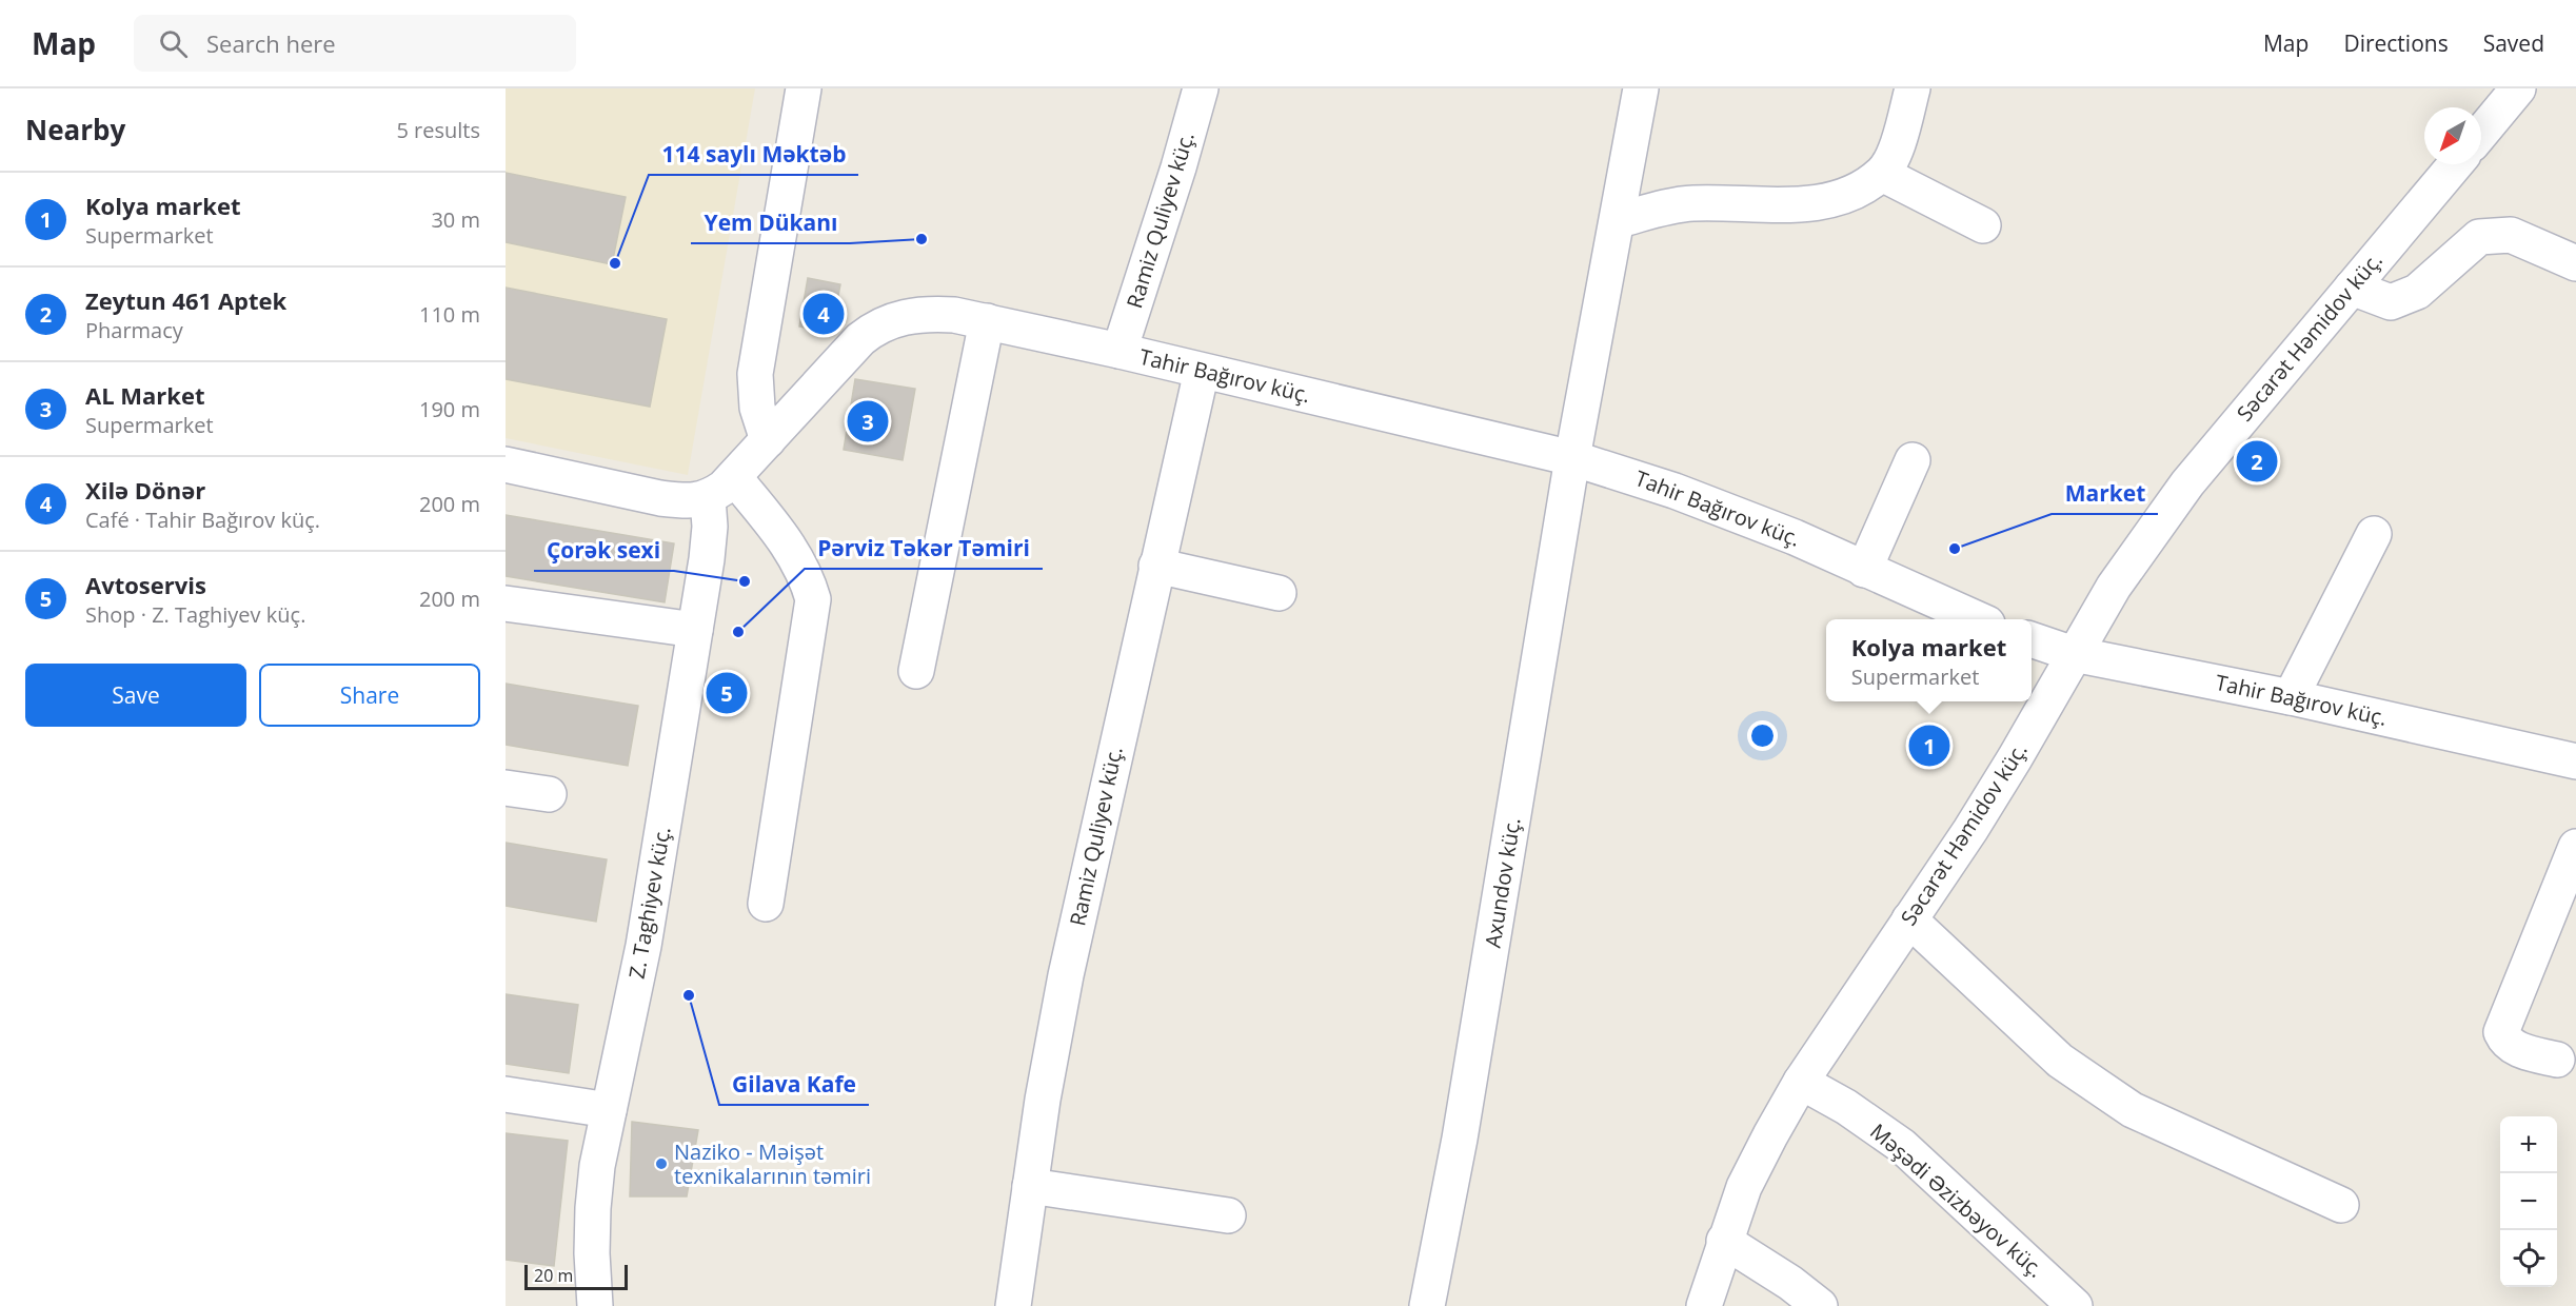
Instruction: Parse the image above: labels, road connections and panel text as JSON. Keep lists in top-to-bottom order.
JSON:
{
  "streets": {
    "street": [
      "Ramiz Quliyev küç.",
      "Səcarət Həmidov küç.",
      "Tahir Bağırov küç.",
      "Axundov küç.",
      "Z. Taghiyev küç.",
      "Məşədi Əzizbəyov küç."
    ]
  },
  "crossings": [
    ["Ramiz Quliyev küç.", "Tahir Bağırov küç."],
    ["Səcarət Həmidov küç.", "Tahir Bağırov küç."],
    ["Səcarət Həmidov küç.", "Məşədi Əzizbəyov küç."],
    ["Tahir Bağırov küç.", "Axundov küç."],
    ["Tahir Bağırov küç.", "Z. Taghiyev küç."]
  ],
  "places": [
    "Yem Dükanı",
    "114 saylı Məktəb",
    "Market",
    "Çorək sexi",
    "Pərviz Təkər Təmiri",
    "Gilava Kafe",
    "Naziko - Məişət texnikalarının təmiri"
  ],
  "scale_bar": "20 m",
  "north": "bottom left",
  "page": {
    "header": "Map",
    "search": "Search here",
    "nav": ["Map", "Directions", "Saved"],
    "heading": ["Nearby", "5 results"],
    "list": [
      {
        "mark": "1",
        "name": "Kolya market",
        "note": "Supermarket",
        "value": "30 m"
      },
      {
        "mark": "2",
        "name": "Zeytun 461 Aptek",
        "note": "Pharmacy",
        "value": "110 m"
      },
      {
        "mark": "3",
        "name": "AL Market",
        "note": "Supermarket",
        "value": "190 m"
      },
      {
        "mark": "4",
        "name": "Xilə Dönər",
        "note": "Café · Tahir Bağırov küç.",
        "value": "200 m"
      },
      {
        "mark": "5",
        "name": "Avtoservis",
        "note": "Shop · Z. Taghiyev küç.",
        "value": "200 m"
      }
    ],
    "pins": [
      "4",
      "3",
      "2",
      "5",
      "1"
    ],
    "popup": ["Kolya market", "Supermarket"],
    "buttons": ["Save", "Share"],
    "map_buttons": ["+", "−"],
    "scale": "20 m"
  }
}
